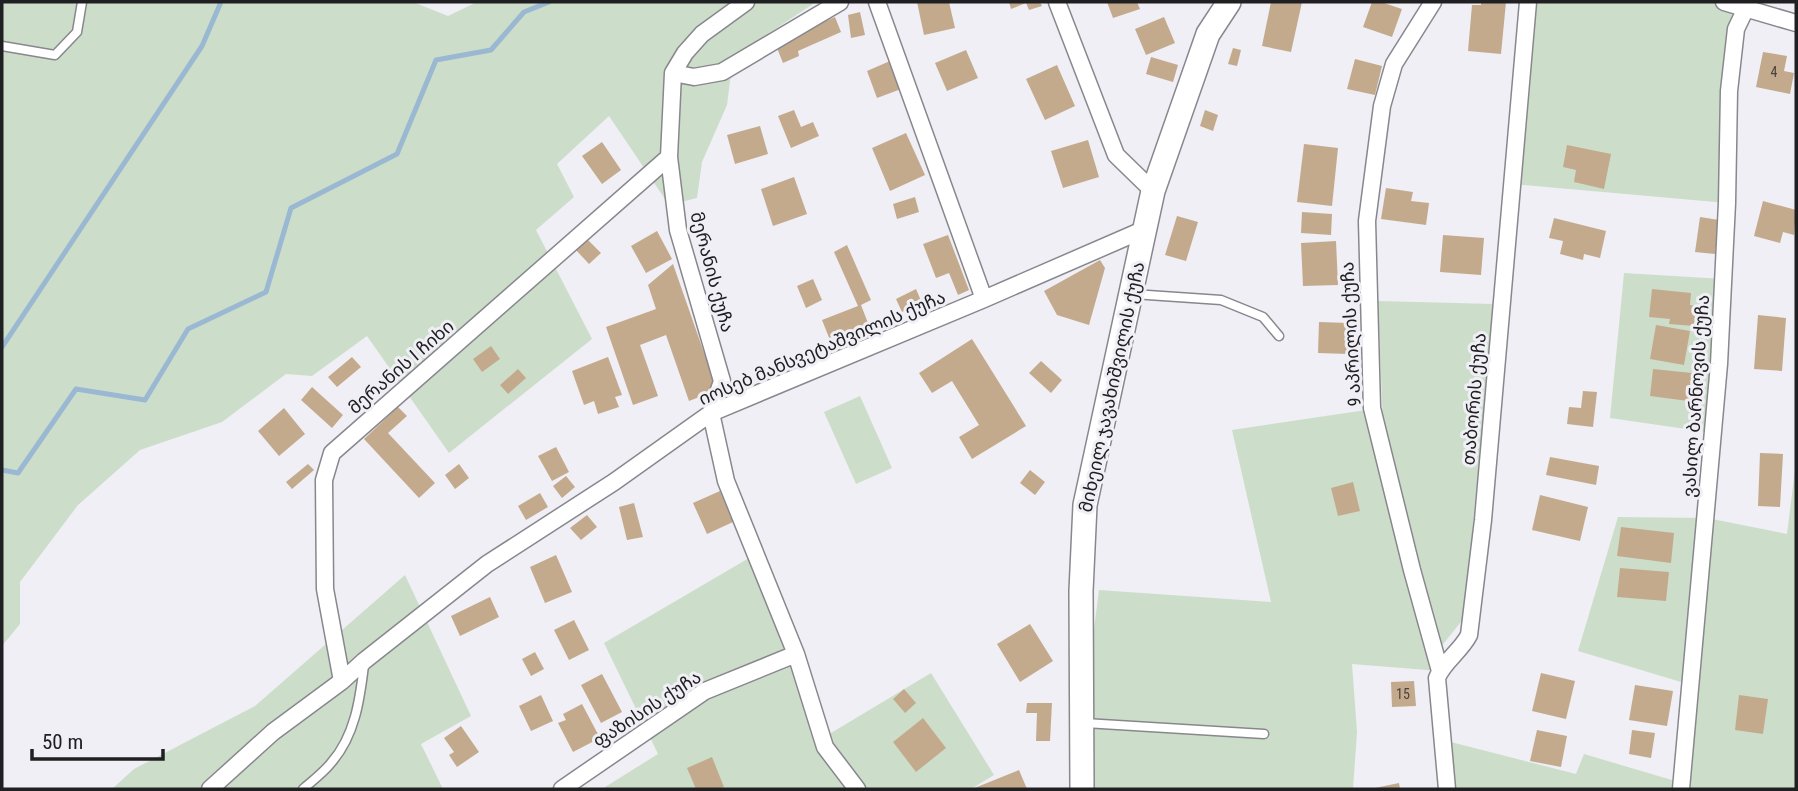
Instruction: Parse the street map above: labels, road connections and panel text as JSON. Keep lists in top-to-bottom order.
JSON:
{
  "streets": {
    "main road": ["მიხეილ ჯავახიშვილის ქუჩა"],
    "street": [
      "მერანის ქუჩა",
      "9 აპრილის ქუჩა",
      "იოსებ მანსვეტაშვილის ქუჩა",
      "მერანის I ჩიხი",
      "ვასილ ბარნოვის ქუჩა",
      "თაბორის ქუჩა",
      "ფაზისის ქუჩა"
    ]
  },
  "crossings": [
    ["მერანის ქუჩა", "იოსებ მანსვეტაშვილის ქუჩა"],
    ["მერანის ქუჩა", "მერანის I ჩიხი"],
    ["9 აპრილის ქუჩა", "თაბორის ქუჩა"],
    ["იოსებ მანსვეტაშვილის ქუჩა", "მერანის I ჩიხი"],
    ["იოსებ მანსვეტაშვილის ქუჩა", "მიხეილ ჯავახიშვილის ქუჩა"]
  ],
  "house_numbers": ["4", "15"],
  "scale_bar": "50 m"
}
